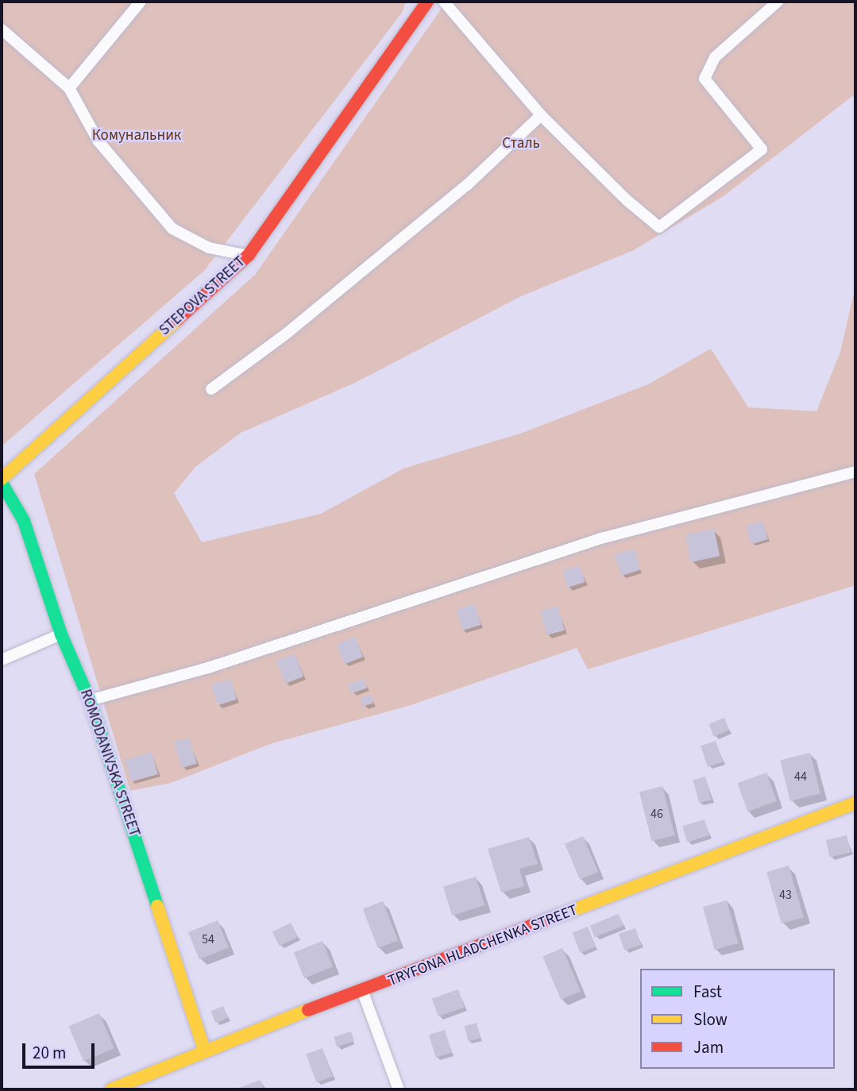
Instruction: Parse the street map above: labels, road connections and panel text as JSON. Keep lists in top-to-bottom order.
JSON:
{
  "streets": {
    "street": ["STEPOVA STREET", "ROMODANIVSKA STREET", "TRYFONA HLADCHENKA STREET"]
  },
  "crossings": [
    ["STEPOVA STREET", "ROMODANIVSKA STREET"],
    ["ROMODANIVSKA STREET", "TRYFONA HLADCHENKA STREET"]
  ],
  "parks": ["Комунальник", "Сталь"],
  "house_numbers": [
    "44",
    "46",
    "43",
    "54"
  ],
  "legend": ["Fast", "Slow", "Jam"],
  "scale_bar": "20 m"
}
